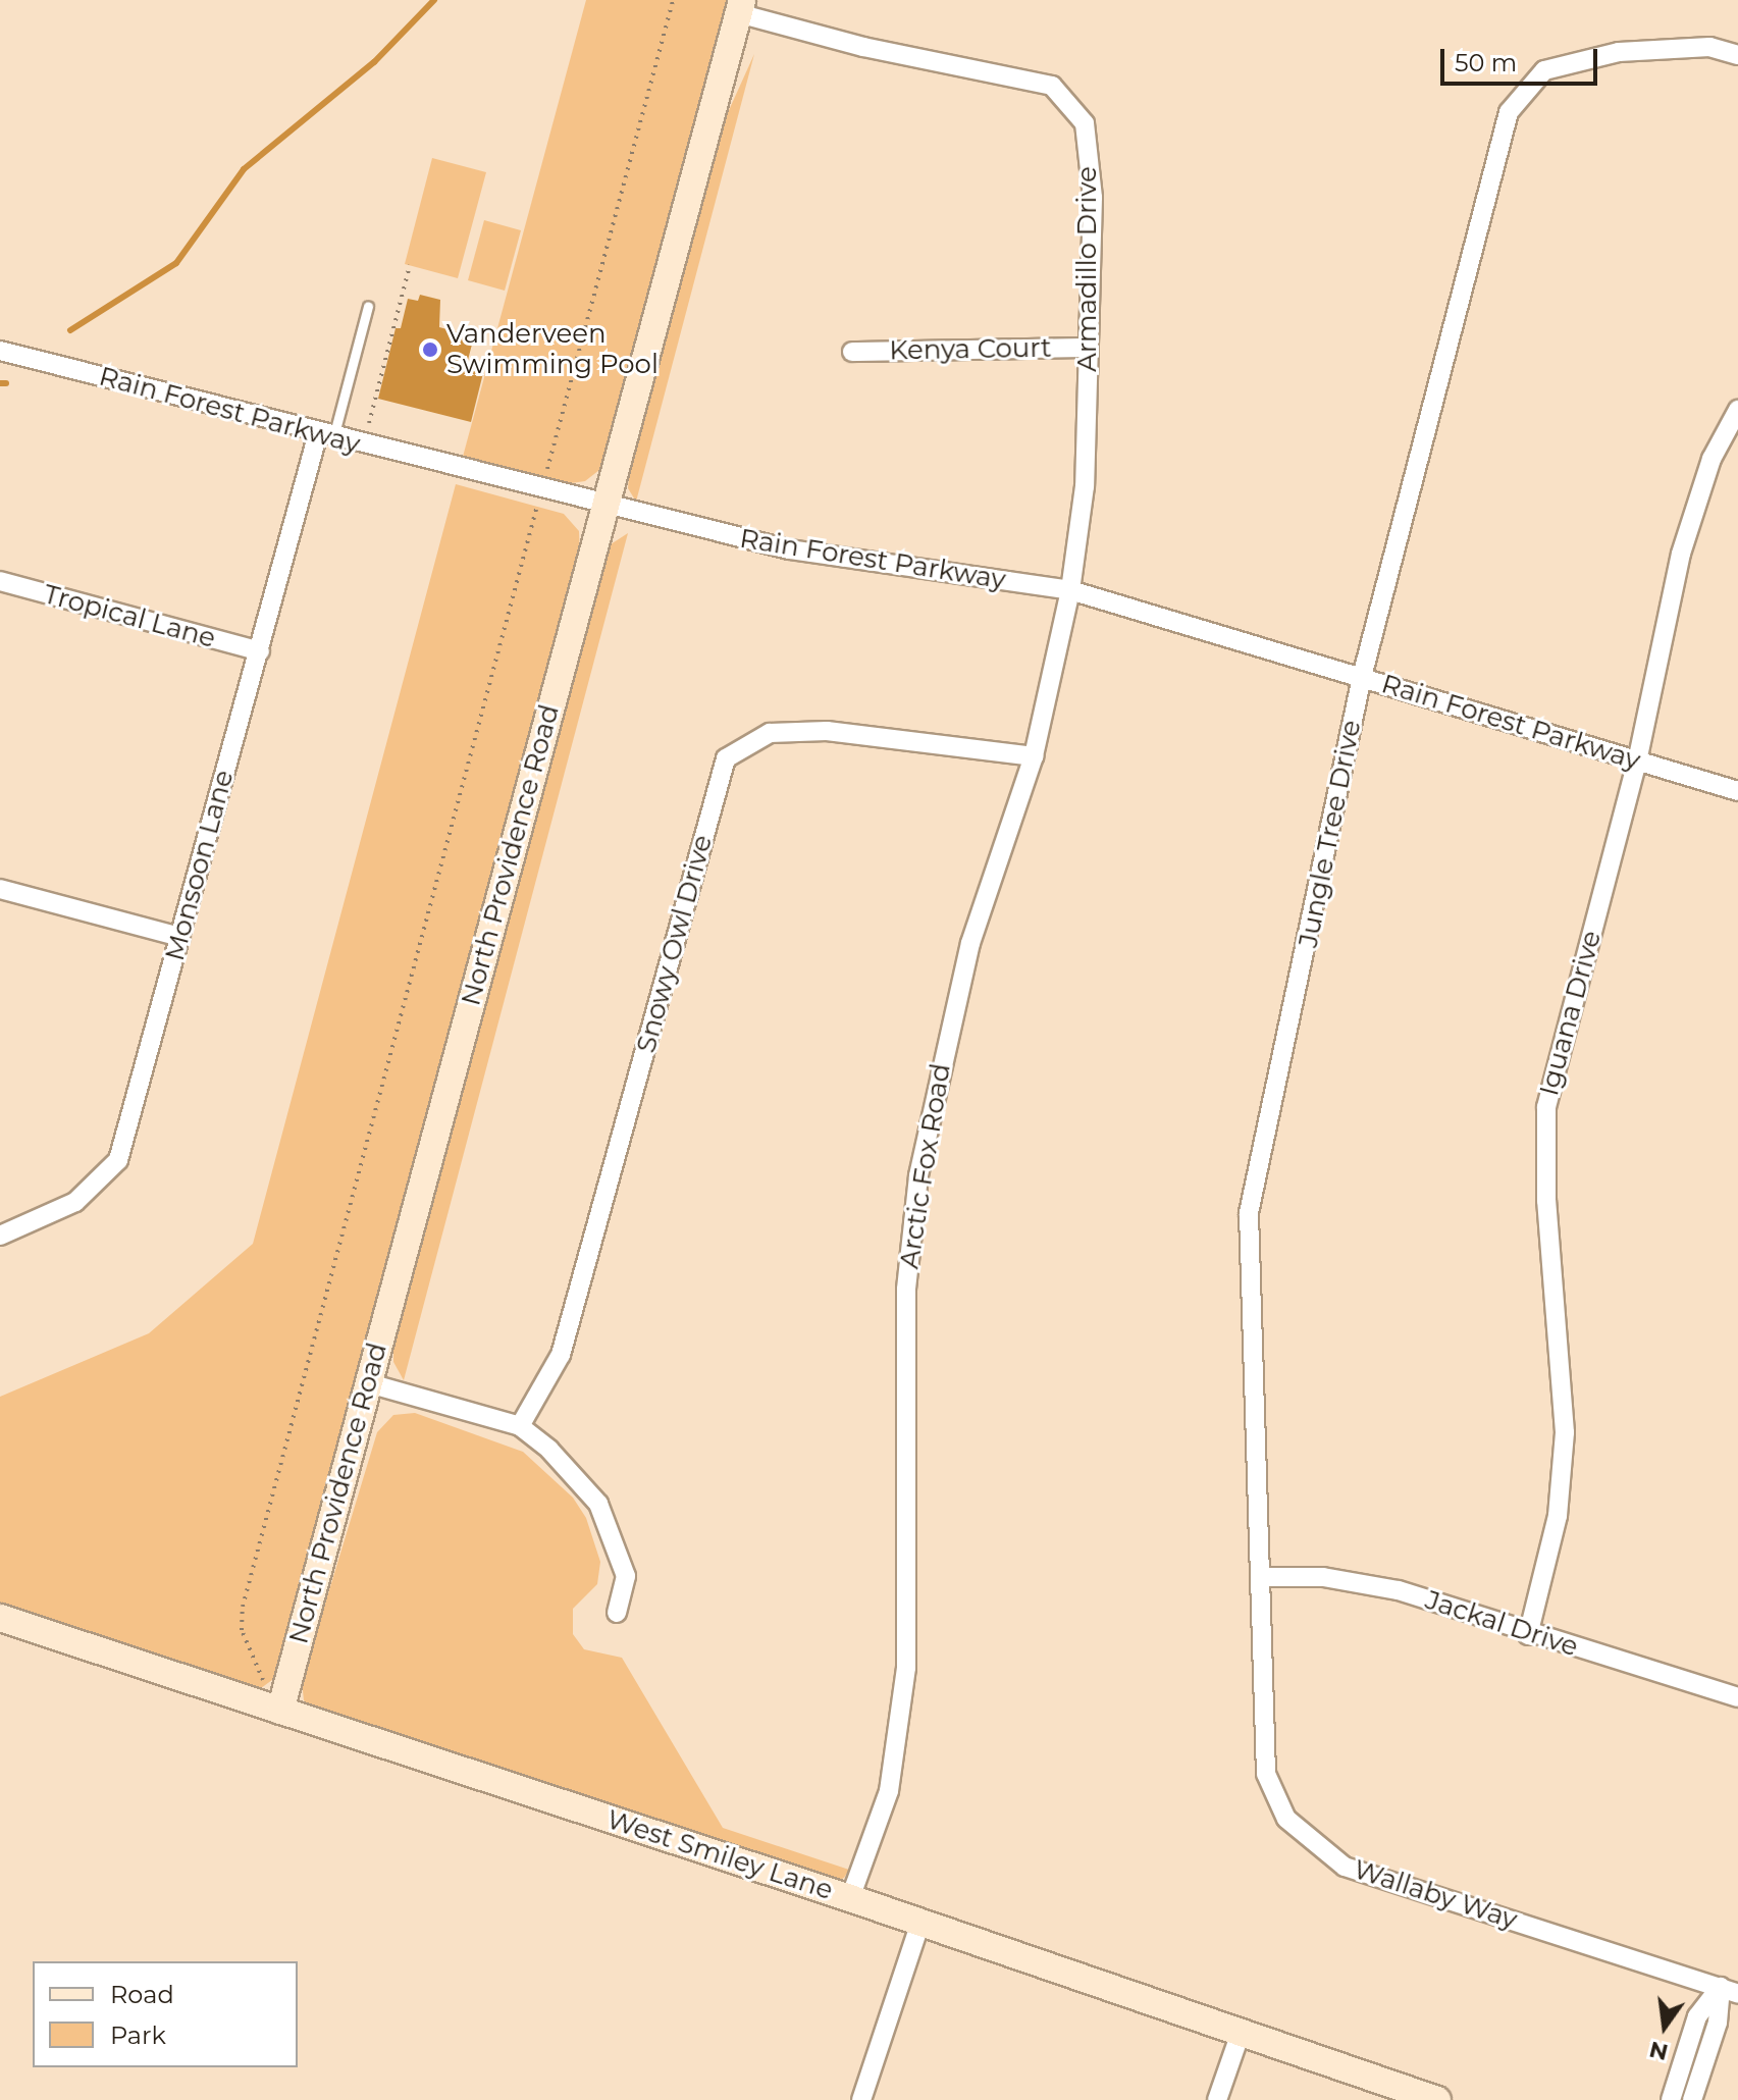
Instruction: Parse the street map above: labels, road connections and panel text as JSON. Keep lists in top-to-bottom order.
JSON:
{
  "streets": {
    "street": [
      "Armadillo Drive",
      "Kenya Court",
      "Rain Forest Parkway",
      "Tropical Lane",
      "Jungle Tree Drive",
      "North Providence Road",
      "Monsoon Lane",
      "Snowy Owl Drive",
      "Iguana Drive",
      "Arctic Fox Road",
      "Jackal Drive",
      "West Smiley Lane",
      "Wallaby Way"
    ]
  },
  "crossings": [
    ["Armadillo Drive", "Kenya Court"],
    ["Armadillo Drive", "Rain Forest Parkway"],
    ["Armadillo Drive", "North Providence Road"],
    ["Armadillo Drive", "Arctic Fox Road"],
    ["Rain Forest Parkway", "Jungle Tree Drive"],
    ["Rain Forest Parkway", "North Providence Road"],
    ["Rain Forest Parkway", "Monsoon Lane"],
    ["Rain Forest Parkway", "Iguana Drive"],
    ["Rain Forest Parkway", "Arctic Fox Road"],
    ["Tropical Lane", "Monsoon Lane"],
    ["Jungle Tree Drive", "Jackal Drive"],
    ["Jungle Tree Drive", "Wallaby Way"],
    ["North Providence Road", "West Smiley Lane"],
    ["Snowy Owl Drive", "Arctic Fox Road"],
    ["Iguana Drive", "Jackal Drive"],
    ["Arctic Fox Road", "West Smiley Lane"],
    ["Jackal Drive", "Wallaby Way"]
  ],
  "places": ["Vanderveen Swimming Pool"],
  "legend": ["Road", "Park"],
  "scale_bar": "50 m",
  "north": "bottom"
}
